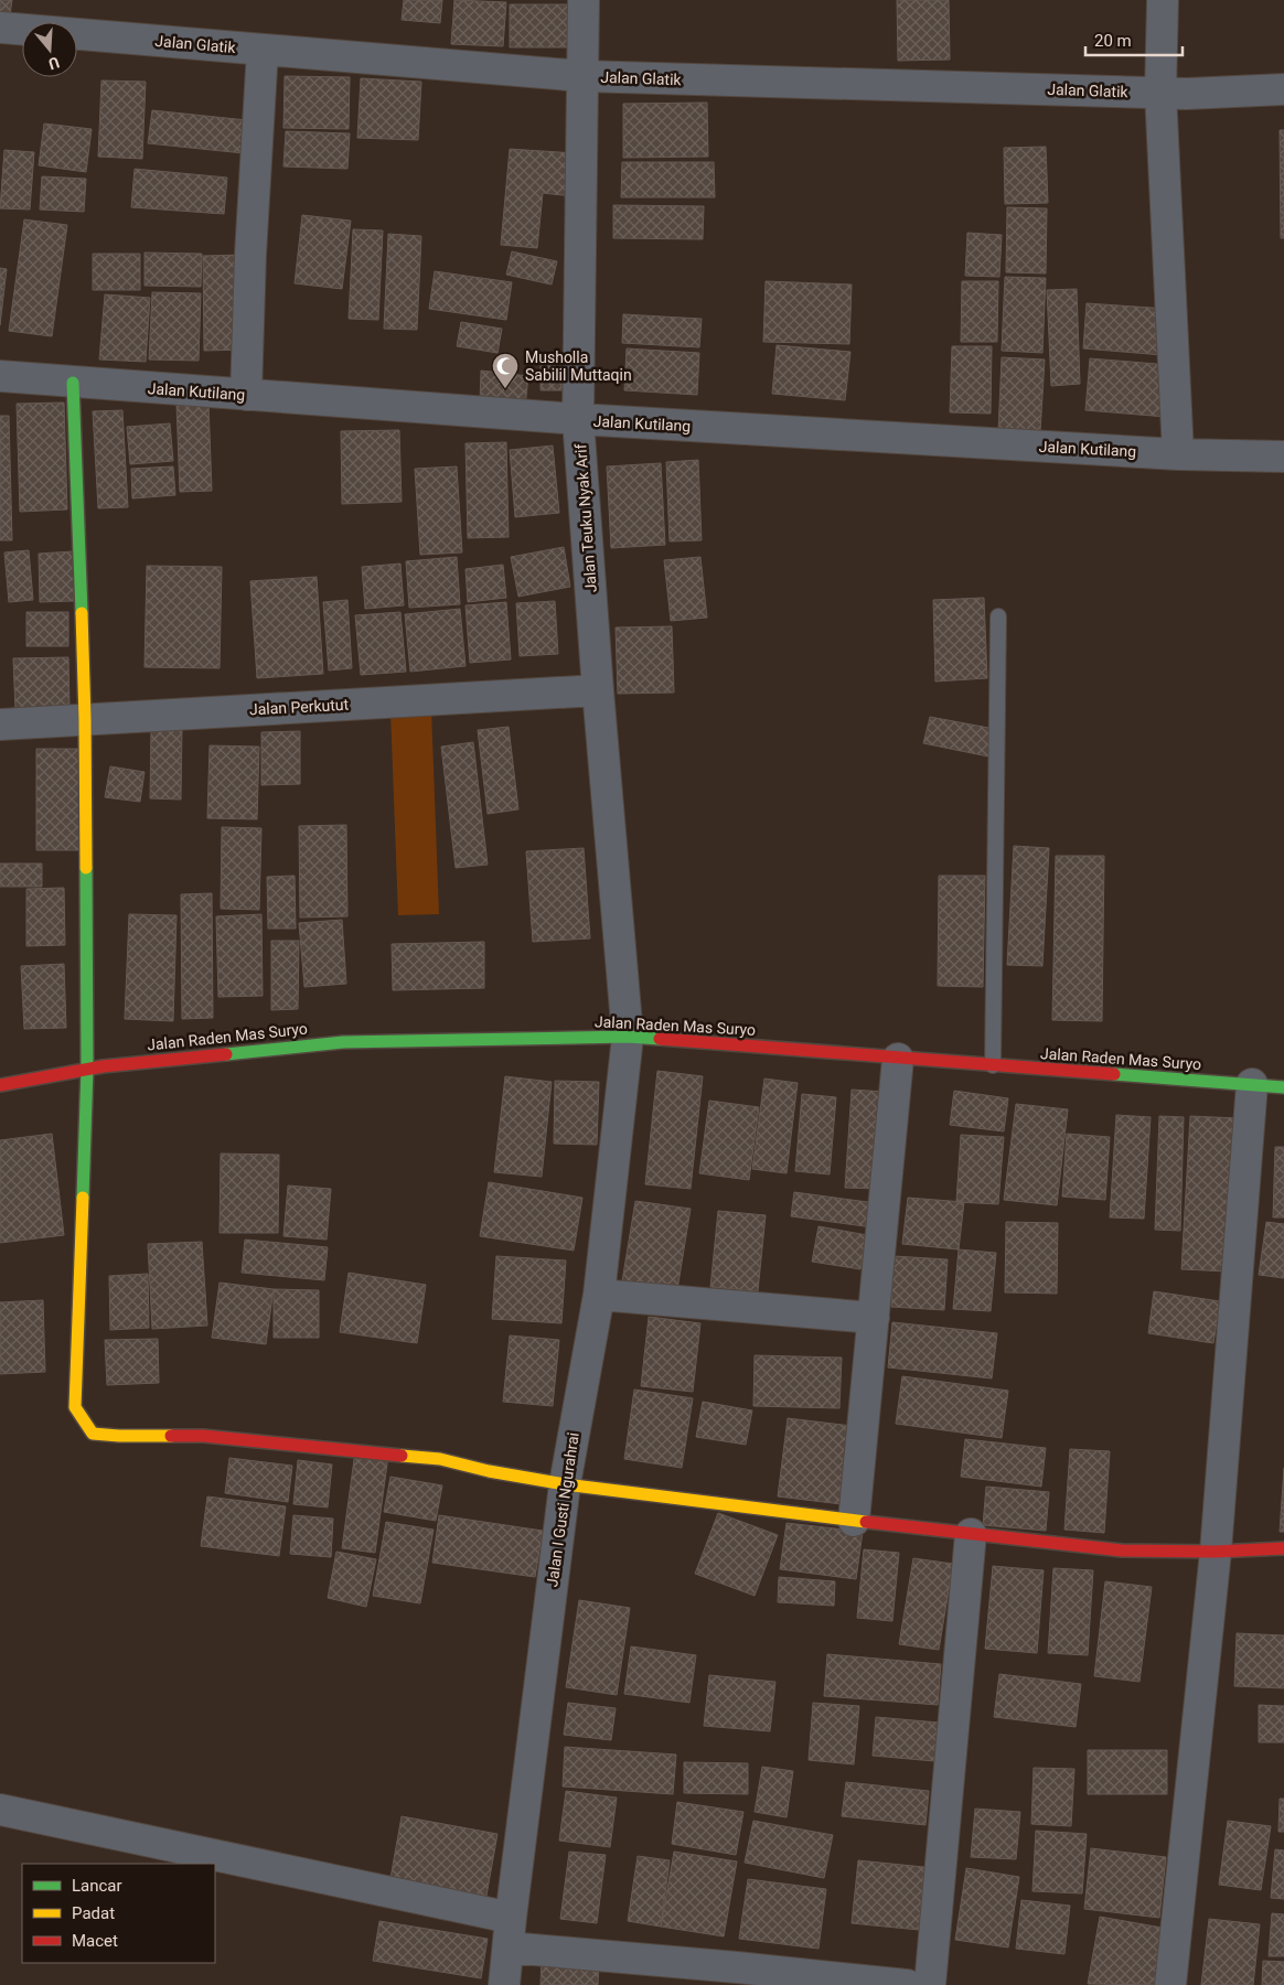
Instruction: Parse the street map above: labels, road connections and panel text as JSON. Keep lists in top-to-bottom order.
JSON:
{
  "streets": {
    "street": [
      "Jalan Glatik",
      "Jalan Kutilang",
      "Jalan Teuku Nyak Arif",
      "Jalan Perkutut",
      "Jalan Raden Mas Suryo",
      "Jalan I Gusti Ngurahrai"
    ]
  },
  "crossings": [
    ["Jalan Glatik", "Jalan Teuku Nyak Arif"],
    ["Jalan Kutilang", "Jalan Teuku Nyak Arif"],
    ["Jalan Teuku Nyak Arif", "Jalan Perkutut"],
    ["Jalan Teuku Nyak Arif", "Jalan Raden Mas Suryo"],
    ["Jalan Teuku Nyak Arif", "Jalan I Gusti Ngurahrai"],
    ["Jalan Raden Mas Suryo", "Jalan I Gusti Ngurahrai"]
  ],
  "places": {
    "mosque": ["Musholla Sabilil Muttaqin"]
  },
  "legend": ["Lancar", "Padat", "Macet"],
  "scale_bar": "20 m",
  "north": "bottom"
}
